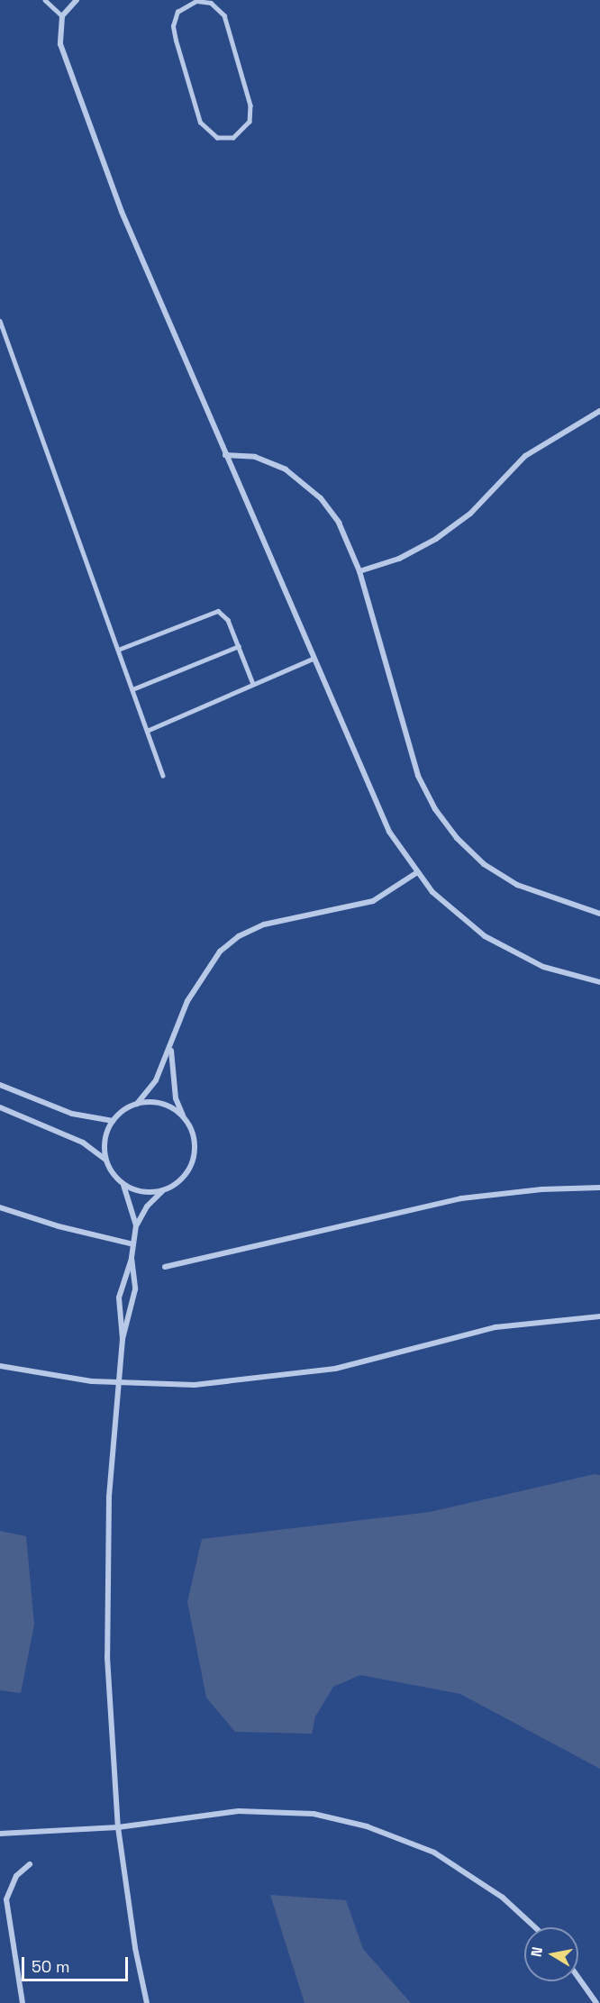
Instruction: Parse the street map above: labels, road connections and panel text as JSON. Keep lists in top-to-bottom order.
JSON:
{
  "scale_bar": "50 m",
  "north": "left"
}
